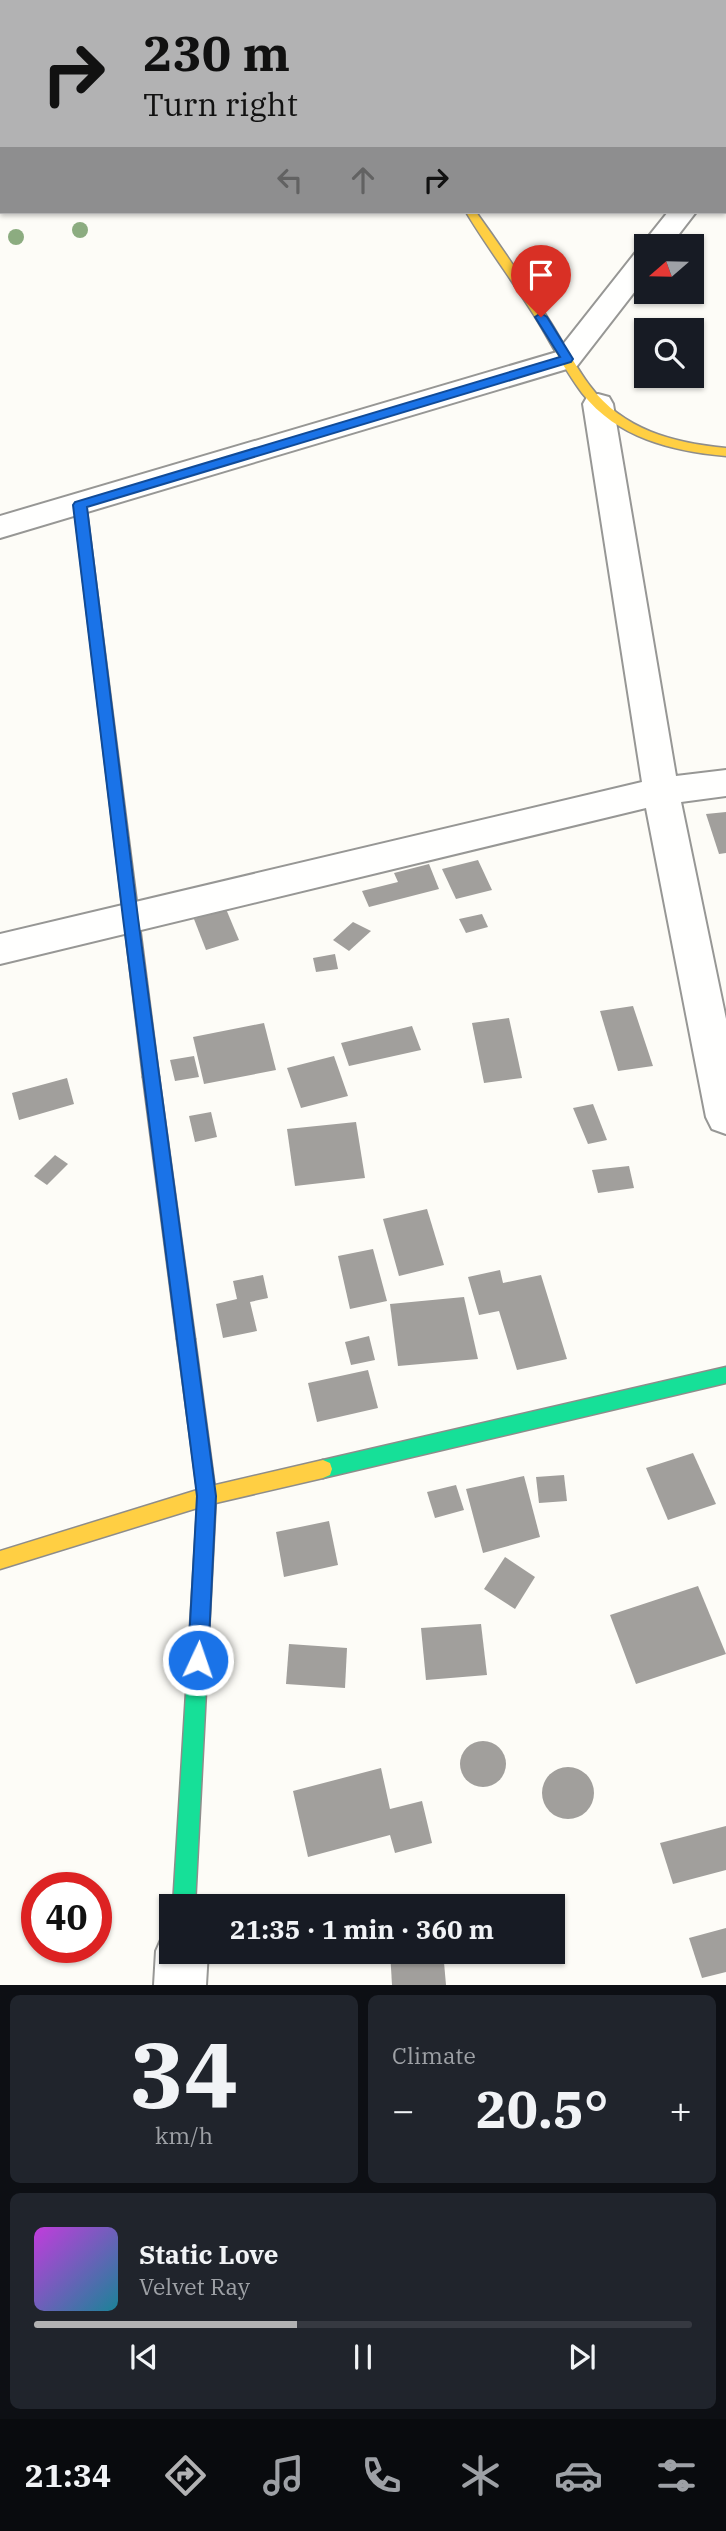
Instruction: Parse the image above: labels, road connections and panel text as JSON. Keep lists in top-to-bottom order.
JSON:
{
  "north": "left",
  "page": {
    "turn": ["230 m", "Turn right"],
    "limit": "40",
    "trip": "21:35 · 1 min · 360 m",
    "tile": [
      ["34", "km/h"],
      "Climate"
    ],
    "heat": ["−", "20.5°", "+"],
    "song": ["Static Love", "Velvet Ray"],
    "tabs": "21:34"
  }
}
